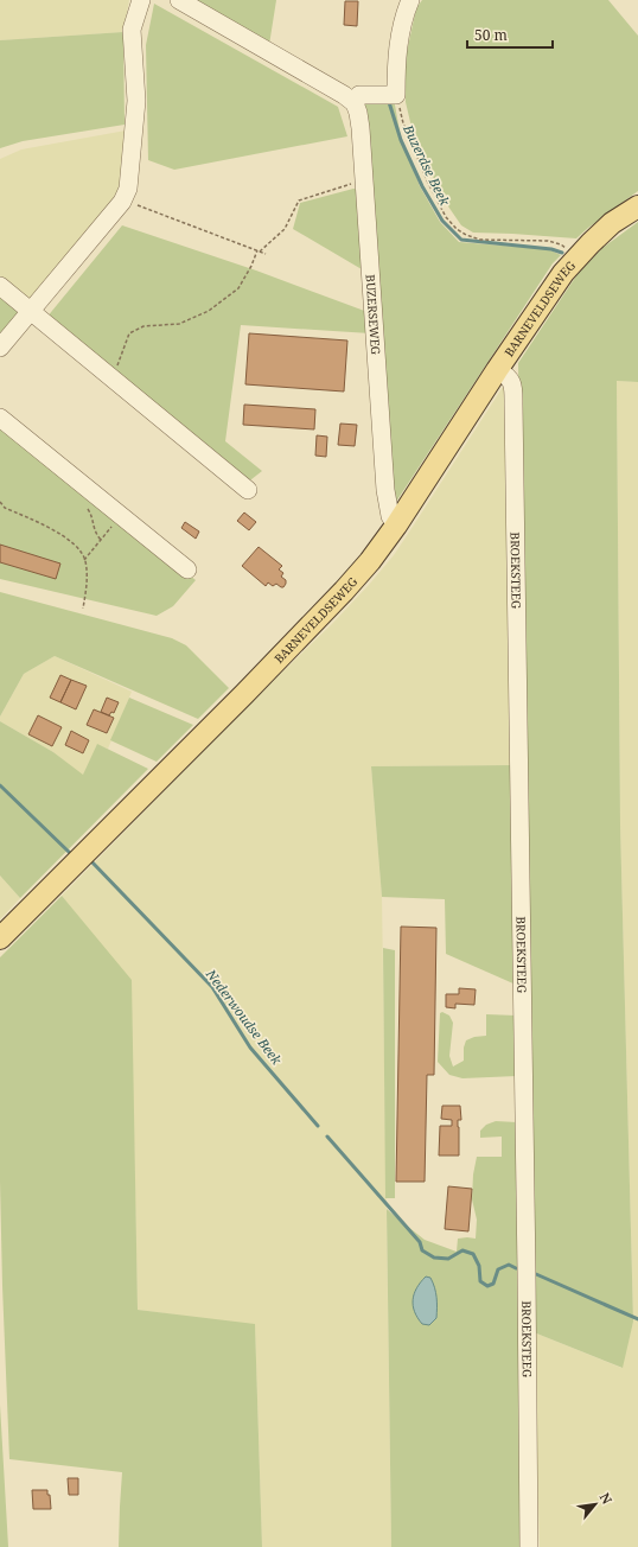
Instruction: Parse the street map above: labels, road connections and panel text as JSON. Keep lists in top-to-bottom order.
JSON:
{
  "streets": {
    "main road": ["BARNEVELDSEWEG"],
    "street": ["BUZERSEWEG", "BROEKSTEEG"]
  },
  "crossings": [
    ["BARNEVELDSEWEG", "BUZERSEWEG"],
    ["BARNEVELDSEWEG", "BROEKSTEEG"]
  ],
  "water": ["Buzerdse Beek", "Nederwoudse Beek"],
  "scale_bar": "50 m",
  "north": "top right"
}
